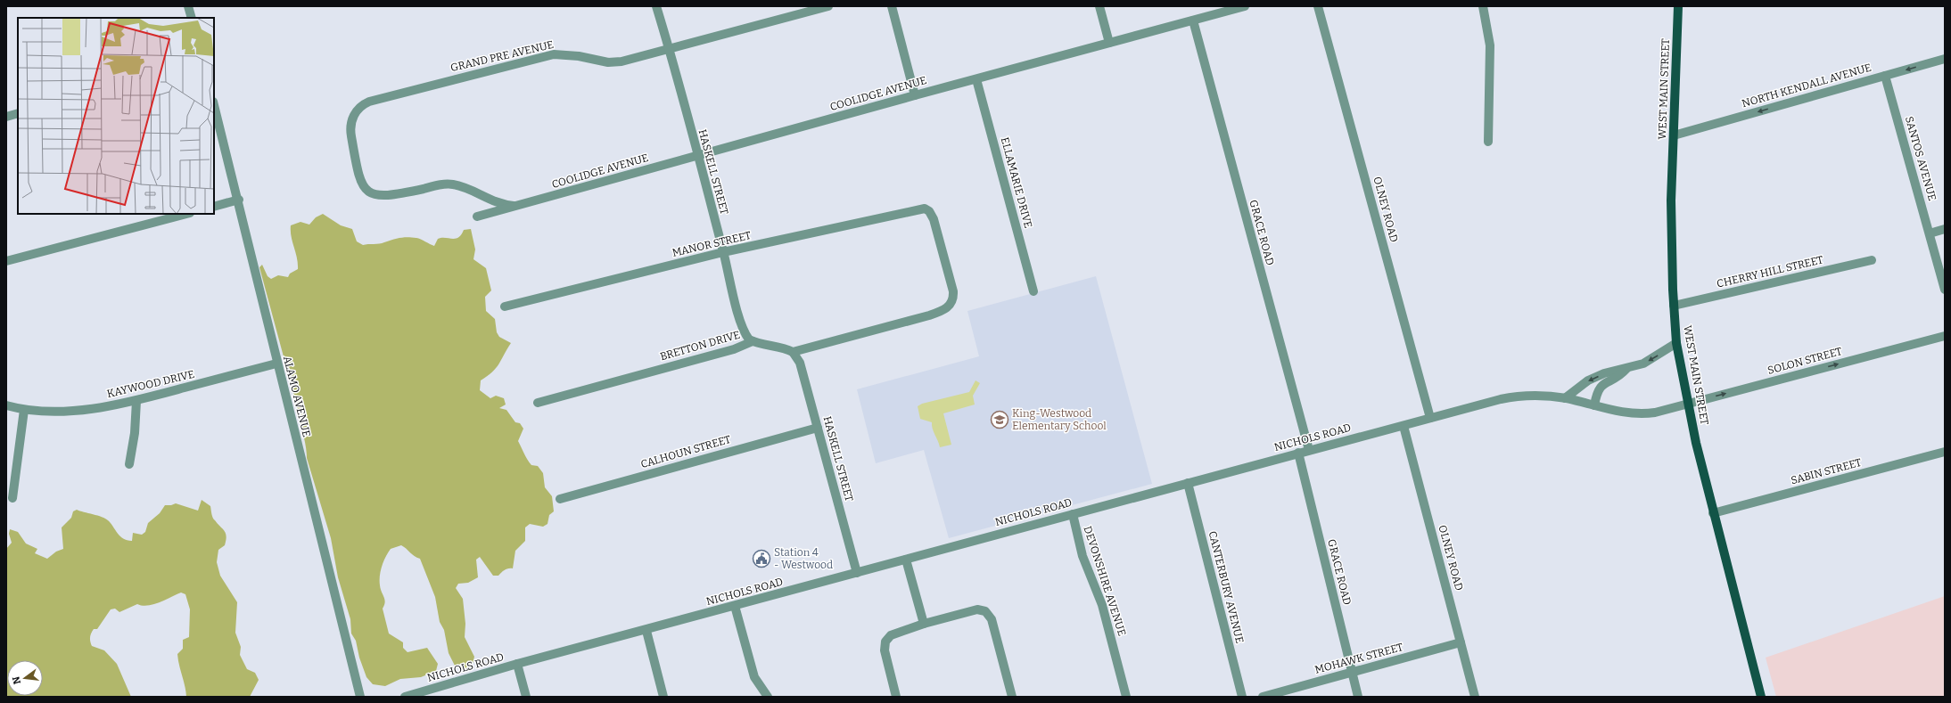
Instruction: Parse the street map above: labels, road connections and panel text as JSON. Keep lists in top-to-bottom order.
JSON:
{
  "streets": {
    "main road": ["WEST MAIN STREET"],
    "street": [
      "GRAND PRE AVENUE",
      "NORTH KENDALL AVENUE",
      "COOLIDGE AVENUE",
      "SANTOS AVENUE",
      "HASKELL STREET",
      "ELLAMARIE DRIVE",
      "OLNEY ROAD",
      "GRACE ROAD",
      "MANOR STREET",
      "CHERRY HILL STREET",
      "BRETTON DRIVE",
      "SOLON STREET",
      "KAYWOOD DRIVE",
      "ALAMO AVENUE",
      "NICHOLS ROAD",
      "CALHOUN STREET",
      "SABIN STREET",
      "DEVONSHIRE AVENUE",
      "CANTERBURY AVENUE",
      "MOHAWK STREET"
    ]
  },
  "crossings": [
    ["GRAND PRE AVENUE", "COOLIDGE AVENUE"],
    ["GRAND PRE AVENUE", "HASKELL STREET"],
    ["NORTH KENDALL AVENUE", "WEST MAIN STREET"],
    ["NORTH KENDALL AVENUE", "SANTOS AVENUE"],
    ["WEST MAIN STREET", "CHERRY HILL STREET"],
    ["WEST MAIN STREET", "SOLON STREET"],
    ["WEST MAIN STREET", "SABIN STREET"],
    ["COOLIDGE AVENUE", "HASKELL STREET"],
    ["COOLIDGE AVENUE", "ELLAMARIE DRIVE"],
    ["COOLIDGE AVENUE", "GRACE ROAD"],
    ["HASKELL STREET", "MANOR STREET"],
    ["HASKELL STREET", "BRETTON DRIVE"],
    ["HASKELL STREET", "NICHOLS ROAD"],
    ["HASKELL STREET", "CALHOUN STREET"],
    ["OLNEY ROAD", "NICHOLS ROAD"],
    ["OLNEY ROAD", "MOHAWK STREET"],
    ["GRACE ROAD", "NICHOLS ROAD"],
    ["GRACE ROAD", "MOHAWK STREET"],
    ["MANOR STREET", "BRETTON DRIVE"],
    ["SOLON STREET", "NICHOLS ROAD"],
    ["KAYWOOD DRIVE", "ALAMO AVENUE"],
    ["NICHOLS ROAD", "DEVONSHIRE AVENUE"],
    ["NICHOLS ROAD", "CANTERBURY AVENUE"]
  ],
  "one_way": ["NORTH KENDALL AVENUE", "SOLON STREET"],
  "places": {
    "school or university": ["King-Westwood Elementary School"],
    "public building": ["Station 4 - Westwood"]
  },
  "north": "left"
}
